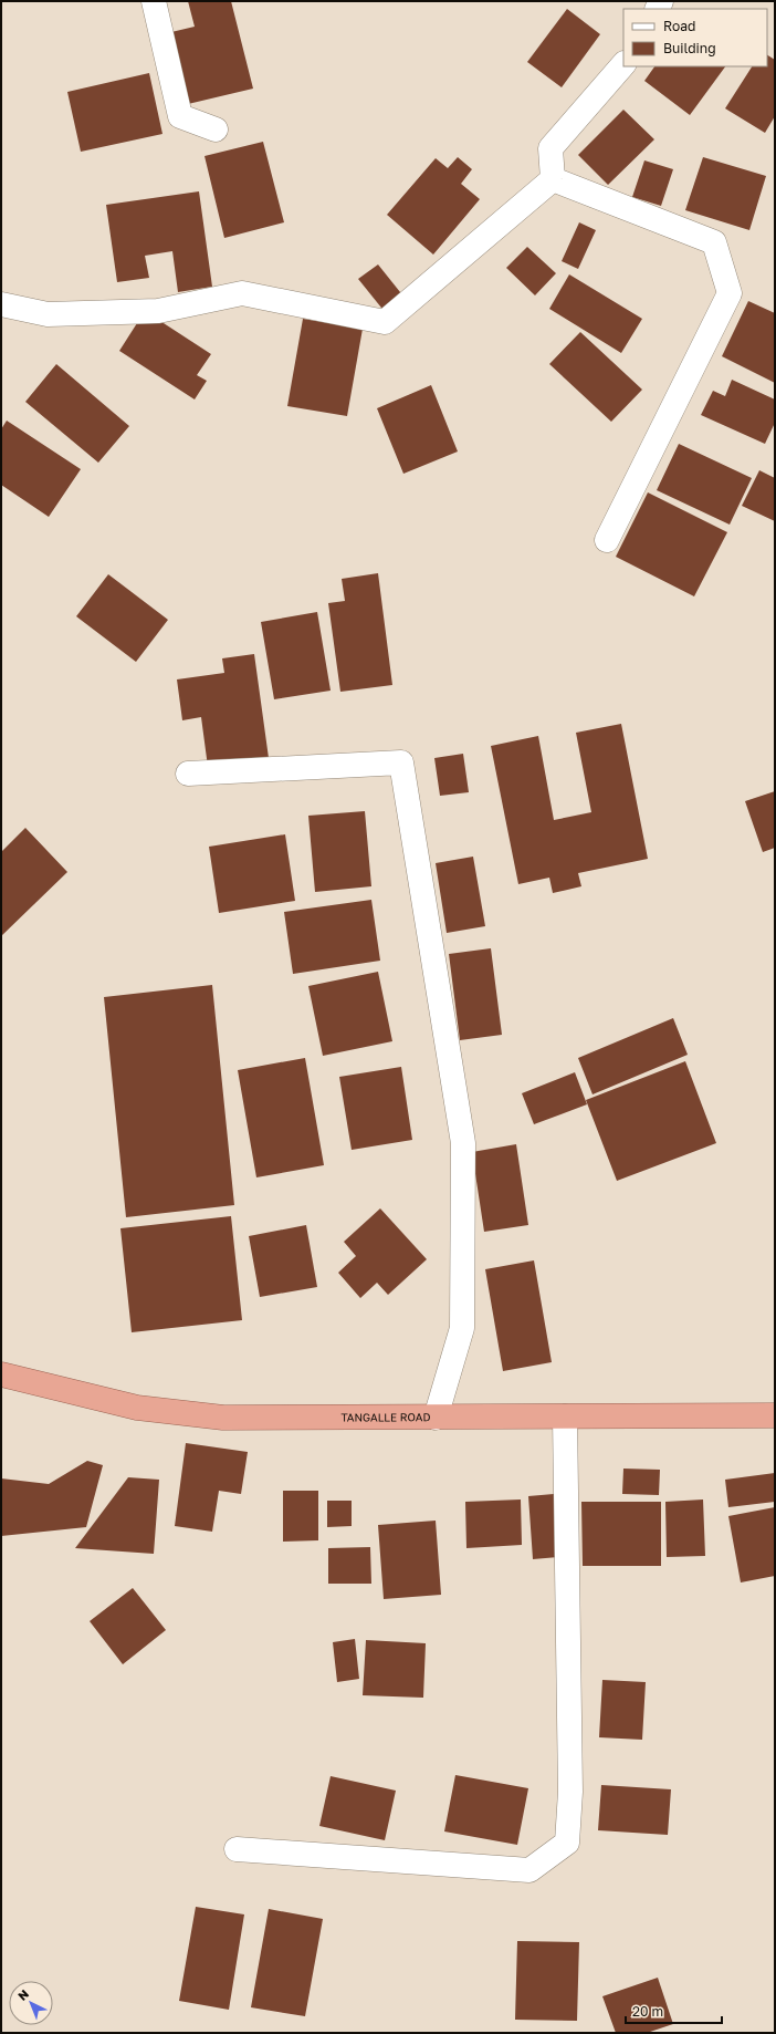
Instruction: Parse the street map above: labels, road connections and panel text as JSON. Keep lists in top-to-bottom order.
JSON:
{
  "streets": {
    "highway": ["TANGALLE ROAD"]
  },
  "legend": ["Road", "Building"],
  "scale_bar": "20 m",
  "north": "top left"
}
